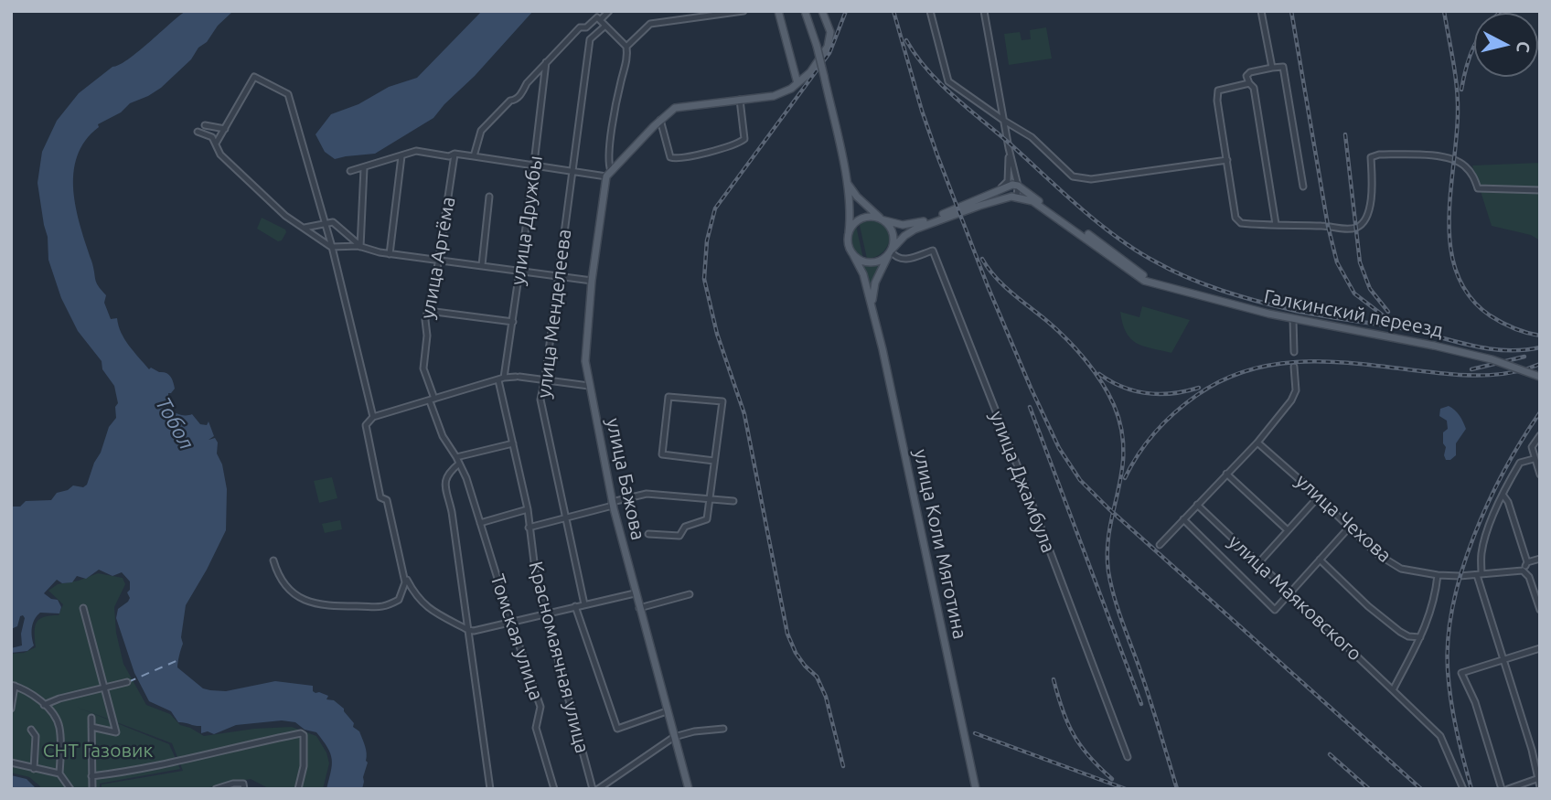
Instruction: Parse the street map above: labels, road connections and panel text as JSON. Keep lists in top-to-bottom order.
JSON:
{
  "streets": {
    "main road": ["Галкинский переезд", "улица Бажова", "улица Коли Мяготина"],
    "street": [
      "улица Дружбы",
      "улица Артёма",
      "улица Менделеева",
      "улица Джамбула",
      "улица Чехова",
      "улица Маяковского",
      "Томская улица",
      "Красномаячная улица"
    ]
  },
  "crossings": [
    ["улица Дружбы", "Красномаячная улица"],
    ["улица Артёма", "Томская улица"],
    ["улица Джамбула", "улица Коли Мяготина"]
  ],
  "water": ["Тобол"],
  "parks": ["СНТ Газовик"],
  "north": "right"
}
